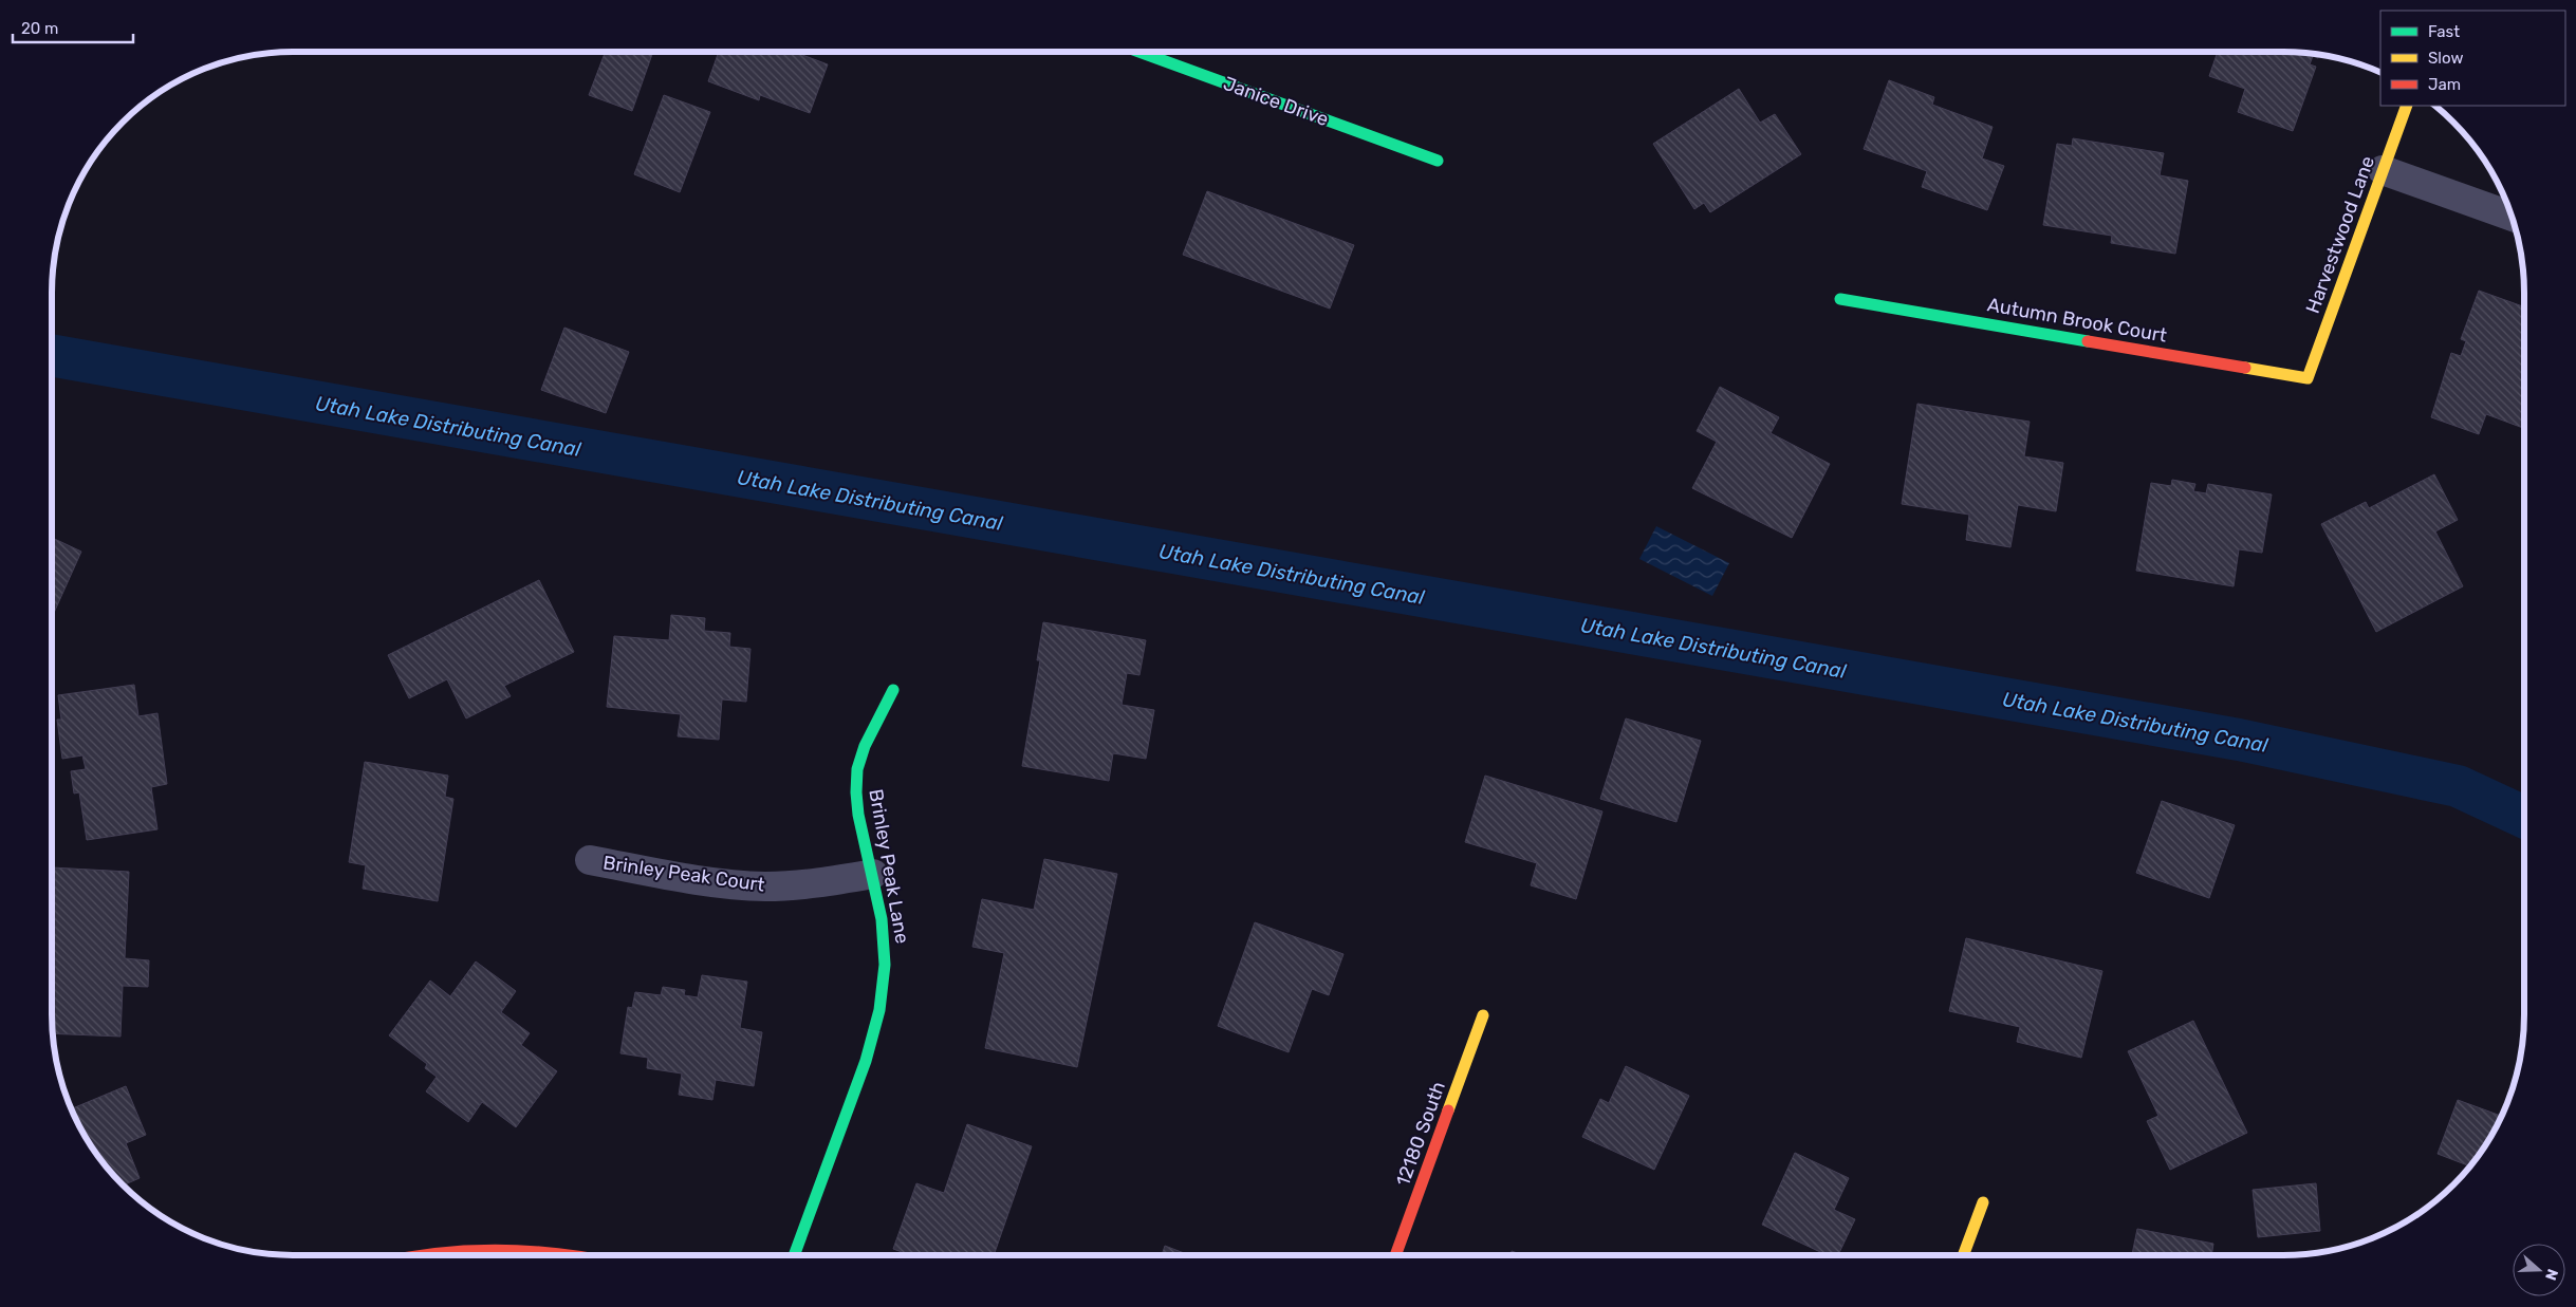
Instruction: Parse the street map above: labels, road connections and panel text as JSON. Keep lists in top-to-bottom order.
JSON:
{
  "streets": {
    "street": [
      "Janice Drive",
      "Harvestwood Lane",
      "Autumn Brook Court",
      "Brinley Peak Lane",
      "Brinley Peak Court",
      "12180 South"
    ]
  },
  "crossings": [
    ["Harvestwood Lane", "Autumn Brook Court"],
    ["Brinley Peak Lane", "Brinley Peak Court"]
  ],
  "water": ["Utah Lake Distributing Canal"],
  "legend": ["Fast", "Slow", "Jam"],
  "scale_bar": "20 m",
  "north": "right"
}
